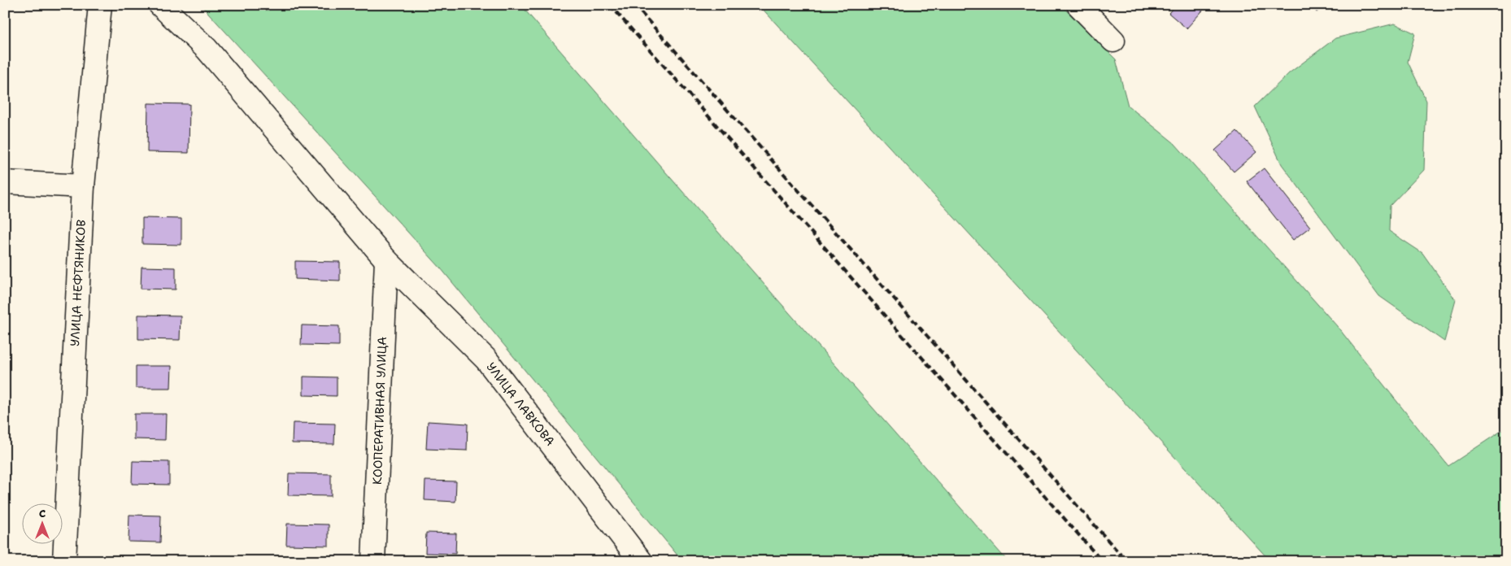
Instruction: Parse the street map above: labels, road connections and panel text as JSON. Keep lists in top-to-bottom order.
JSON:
{
  "streets": {
    "street": ["УЛИЦА НЕФТЯНИКОВ", "УЛИЦА ЛАВКОВА", "КООПЕРАТИВНАЯ УЛИЦА"]
  },
  "crossings": [
    ["УЛИЦА ЛАВКОВА", "КООПЕРАТИВНАЯ УЛИЦА"]
  ],
  "north": "top"
}
